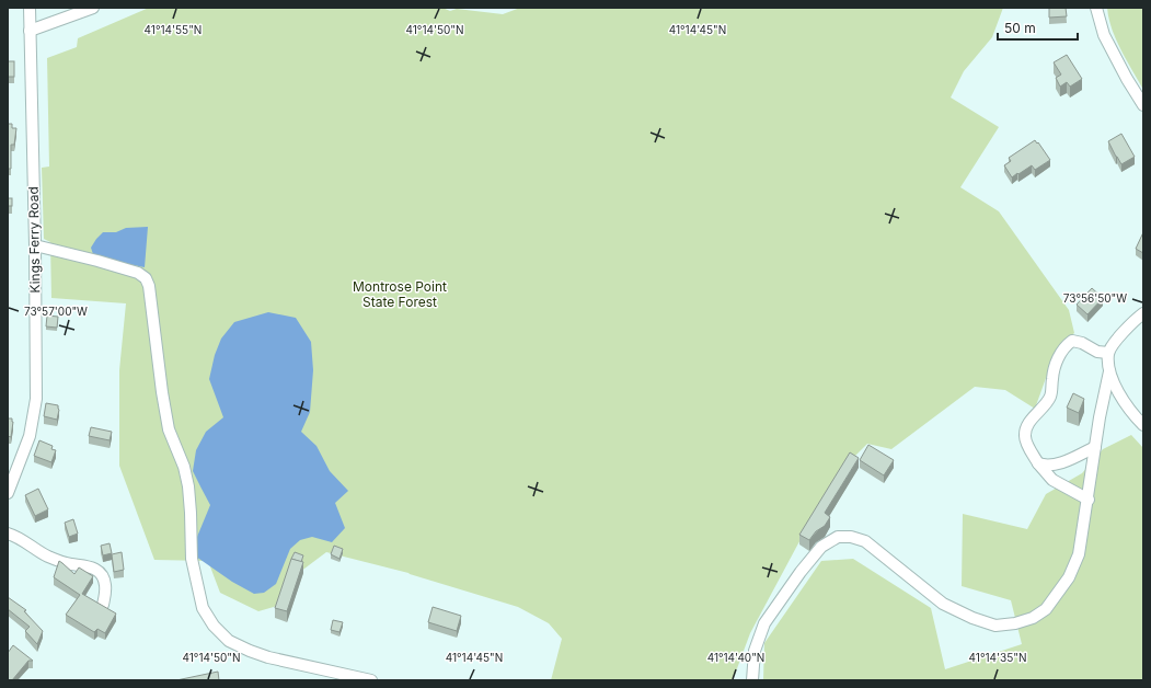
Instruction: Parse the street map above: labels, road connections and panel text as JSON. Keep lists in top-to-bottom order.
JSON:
{
  "streets": {
    "street": ["Kings Ferry Road"]
  },
  "parks": ["Montrose Point State Forest"],
  "scale_bar": "50 m",
  "coordinates": [
    "41°14'55\"N",
    "41°14'50\"N",
    "41°14'45\"N",
    "73°56'50\"W",
    "73°57'00\"W",
    "41°14'40\"N",
    "41°14'35\"N"
  ]
}
